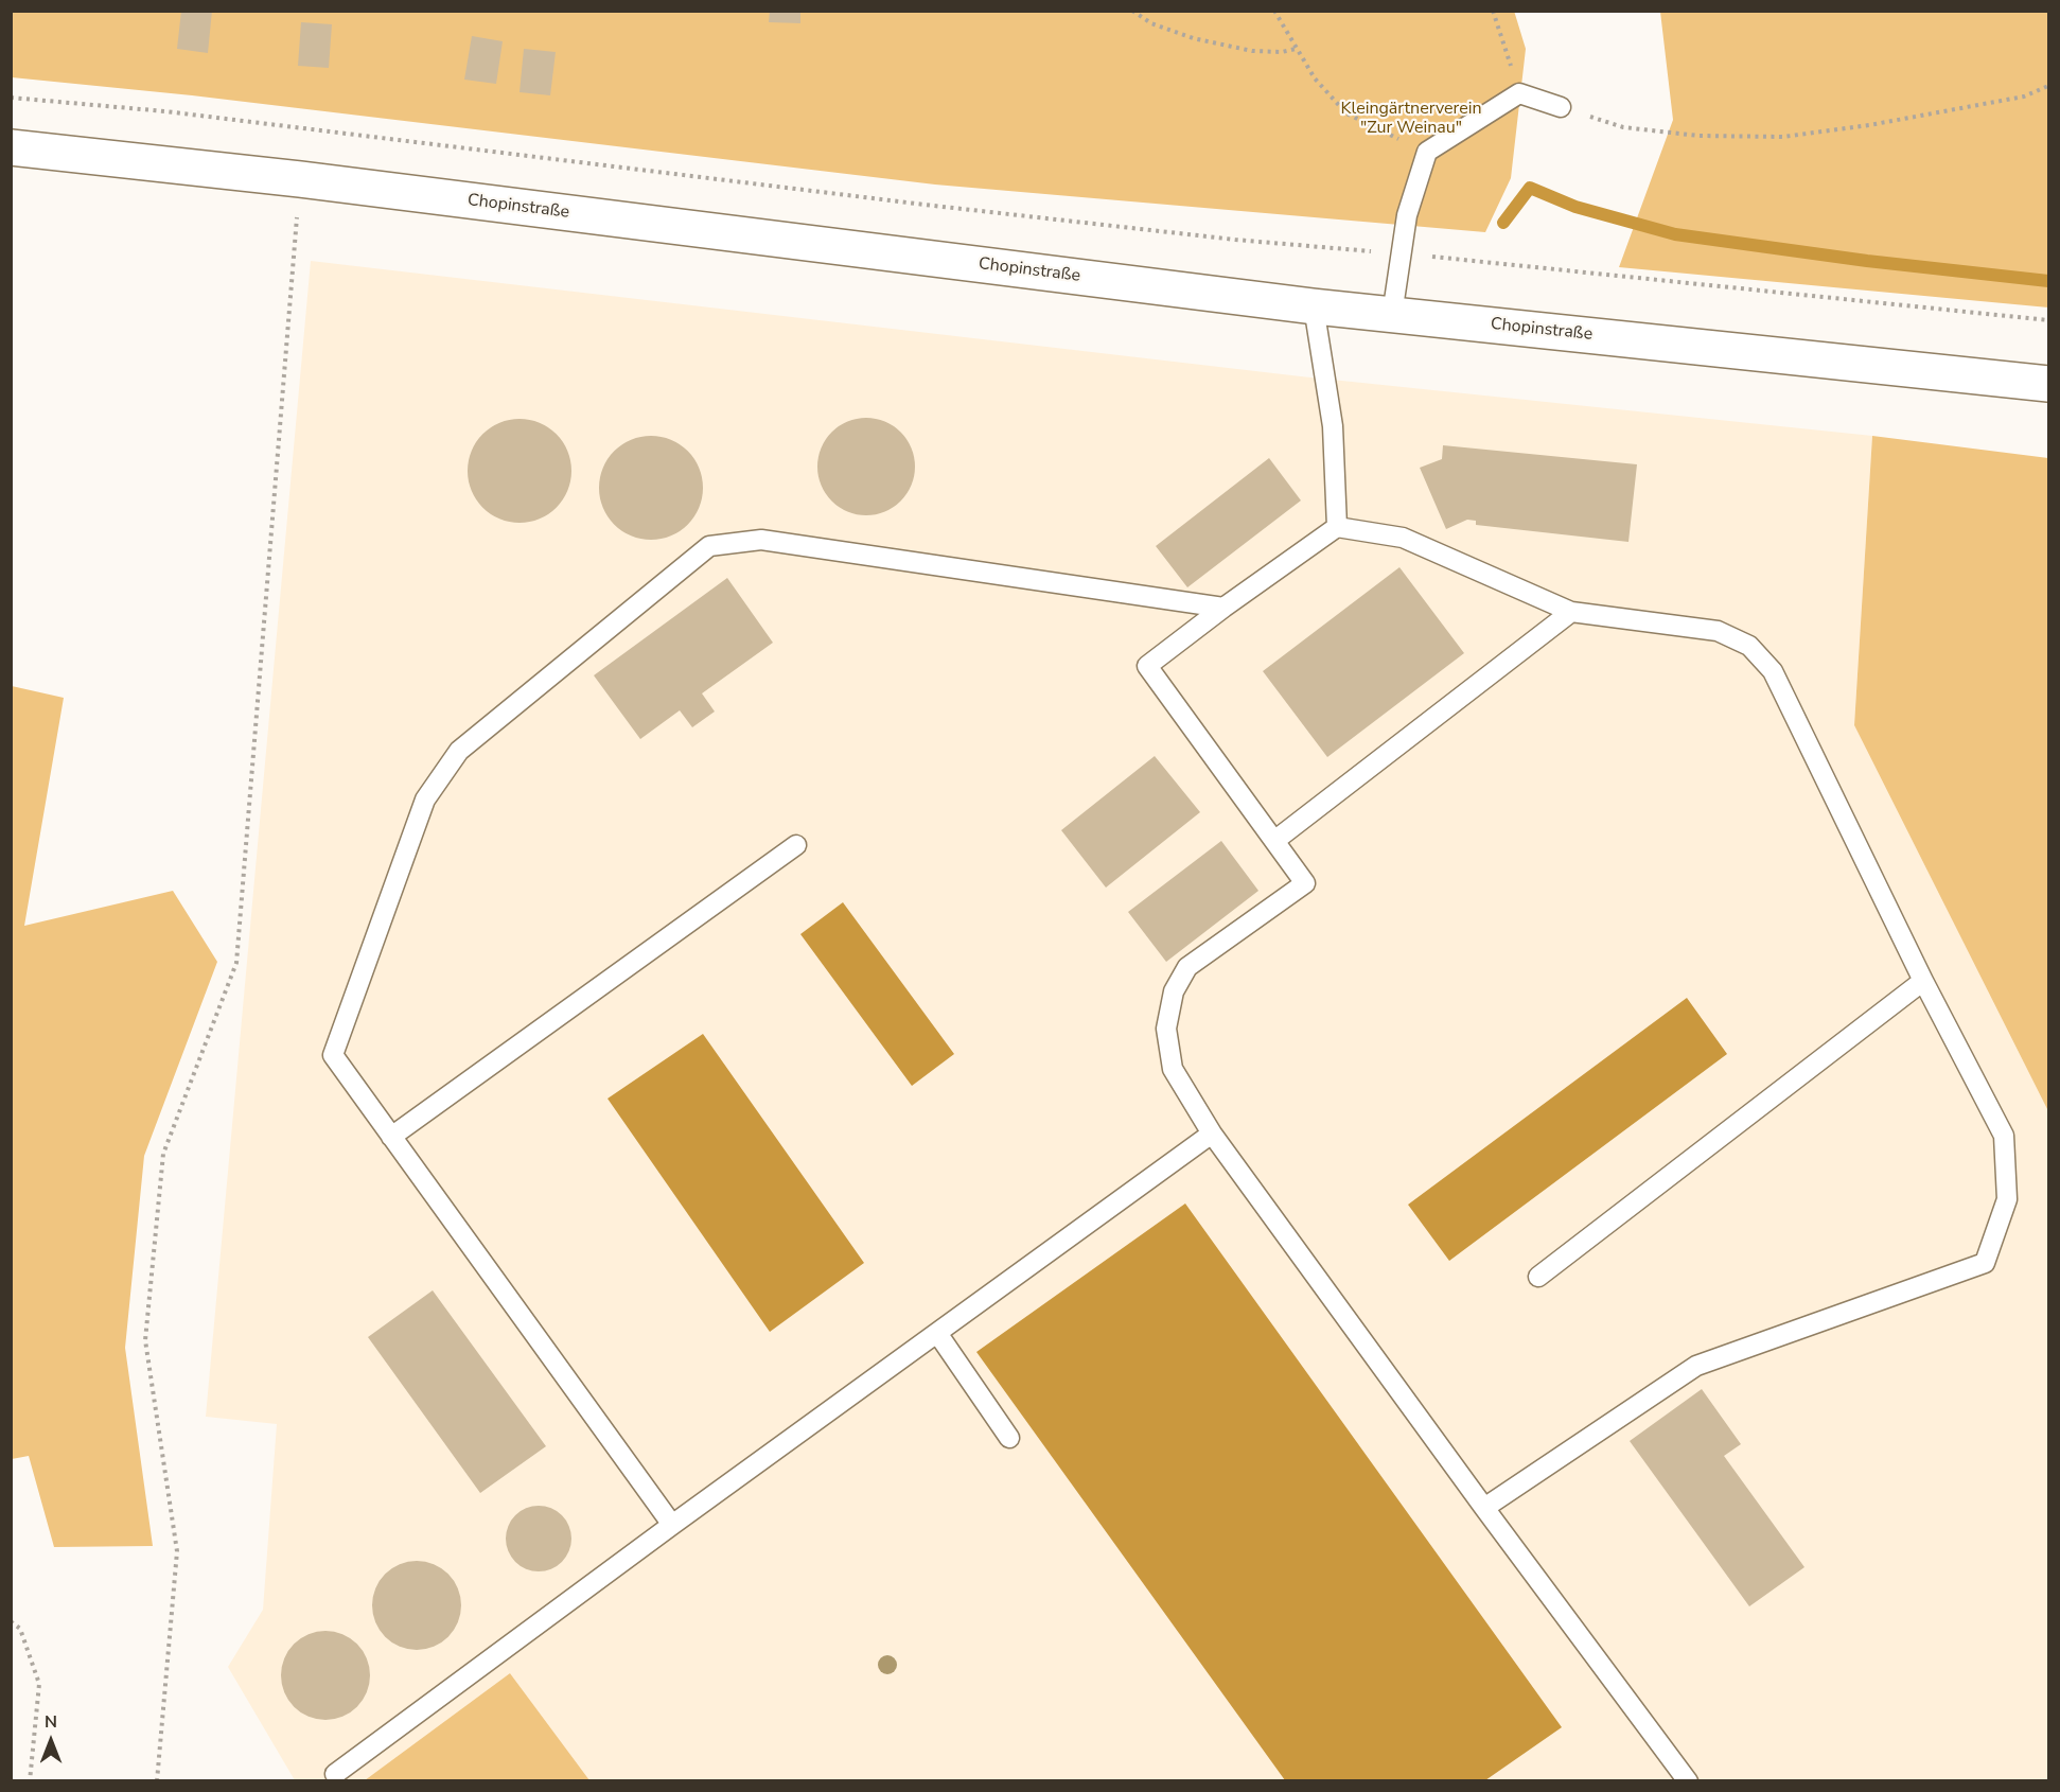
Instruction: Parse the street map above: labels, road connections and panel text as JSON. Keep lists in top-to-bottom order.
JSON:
{
  "streets": {
    "main road": ["Chopinstraße"]
  },
  "parks": ["Kleingärtnerverein \"Zur Weinau\""],
  "north": "top"
}
